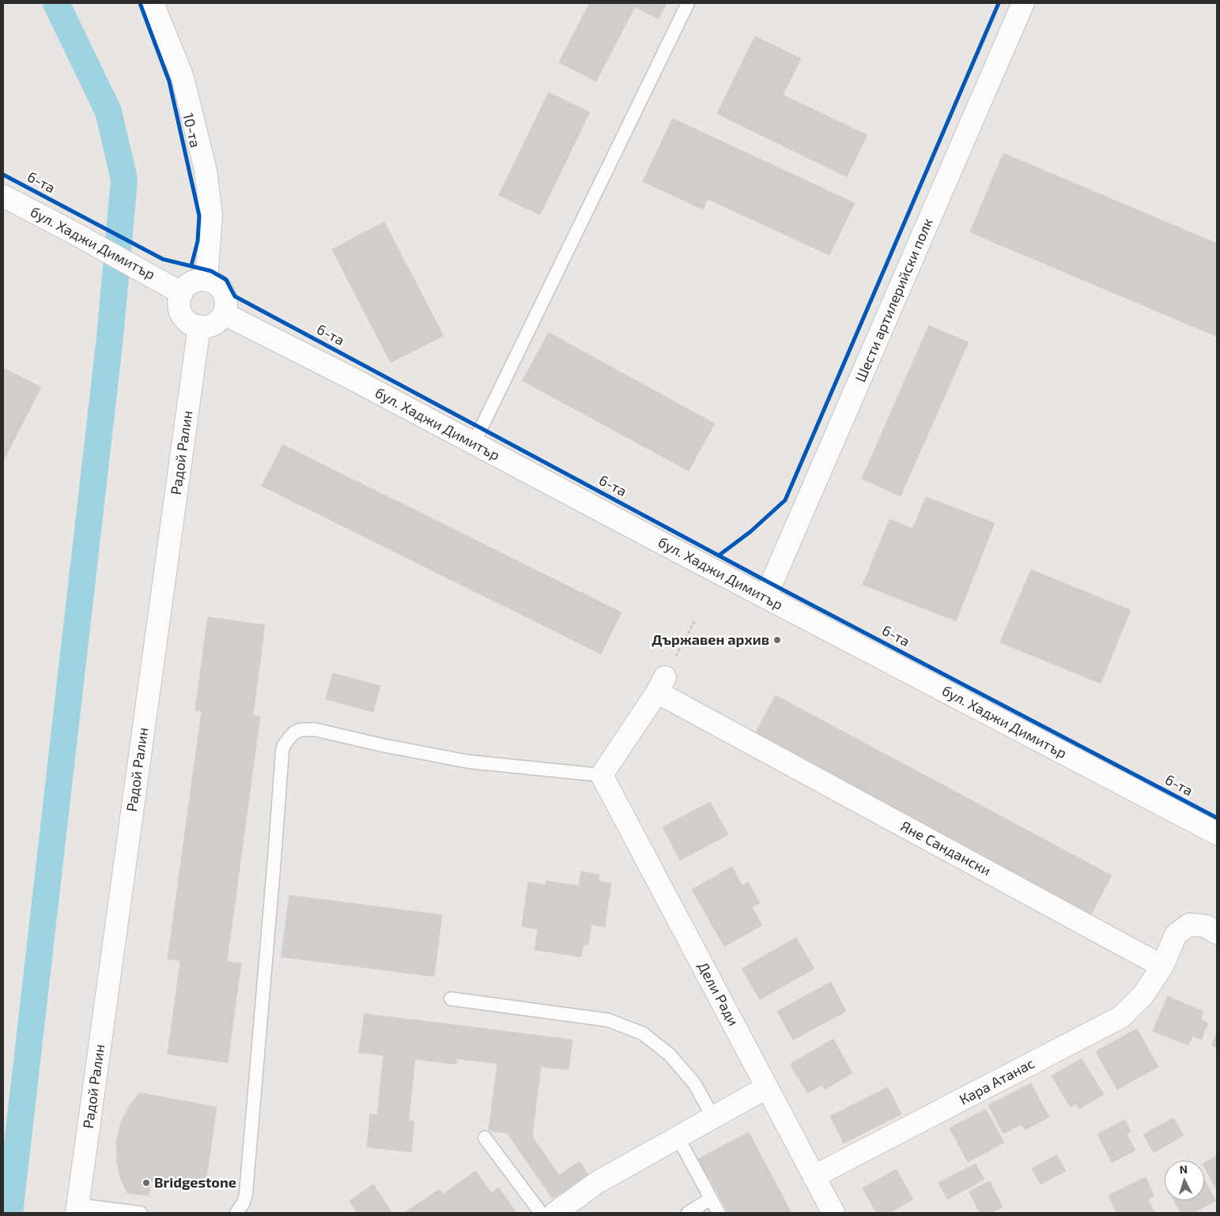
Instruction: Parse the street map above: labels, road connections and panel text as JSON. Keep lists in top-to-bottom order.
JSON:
{
  "streets": {
    "street": [
      "бул. Хаджи Димитър",
      "Шести артилерийски полк",
      "Радой Ралин",
      "Яне Сандански",
      "Дели Ради",
      "Кара Атанас"
    ],
    "cycle path": ["10-та", "6-та"]
  },
  "crossings": [
    ["бул. Хаджи Димитър", "Шести артилерийски полк"],
    ["бул. Хаджи Димитър", "Радой Ралин"],
    ["Яне Сандански", "Кара Атанас"],
    ["Дели Ради", "Кара Атанас"]
  ],
  "places": ["Държавен архив", "Bridgestone"],
  "north": "top"
}
